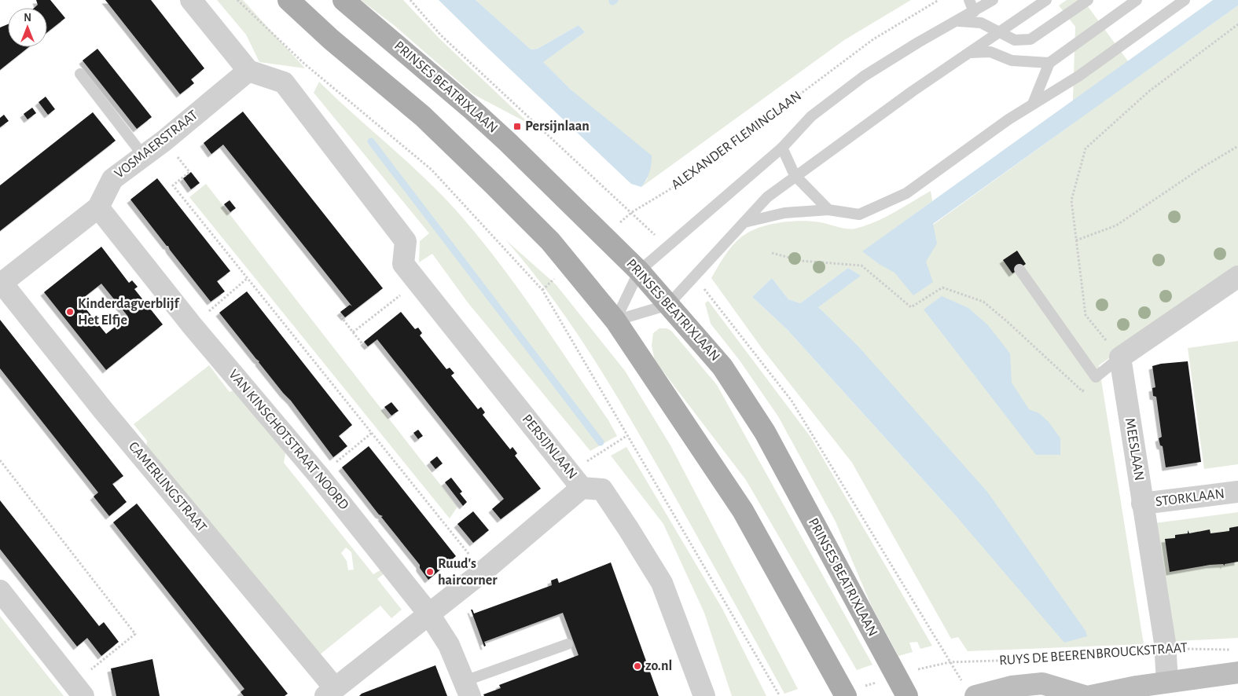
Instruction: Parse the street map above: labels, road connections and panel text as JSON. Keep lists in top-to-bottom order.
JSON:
{
  "streets": {
    "main road": ["PRINSES BEATRIXLAAN", "RUYS DE BEERENBROUCKSTRAAT"],
    "street": [
      "VOSMAERSTRAAT",
      "VAN KINSCHOTSTRAAT NOORD",
      "PERSIJNLAAN",
      "MEESLAAN",
      "CAMERLINGSTRAAT",
      "STORKLAAN"
    ],
    "lane": ["ALEXANDER FLEMINGLAAN"]
  },
  "crossings": [
    ["PRINSES BEATRIXLAAN", "ALEXANDER FLEMINGLAAN"],
    ["VOSMAERSTRAAT", "VAN KINSCHOTSTRAAT NOORD"],
    ["VOSMAERSTRAAT", "PERSIJNLAAN"],
    ["VOSMAERSTRAAT", "CAMERLINGSTRAAT"],
    ["MEESLAAN", "STORKLAAN"],
    ["MEESLAAN", "RUYS DE BEERENBROUCKSTRAAT"]
  ],
  "places": {
    "transit": ["Persijnlaan"],
    "other": ["Kinderdagverblijf Het Elfje", "Ruud's haircorner", "zo.nl"]
  },
  "north": "top"
}
